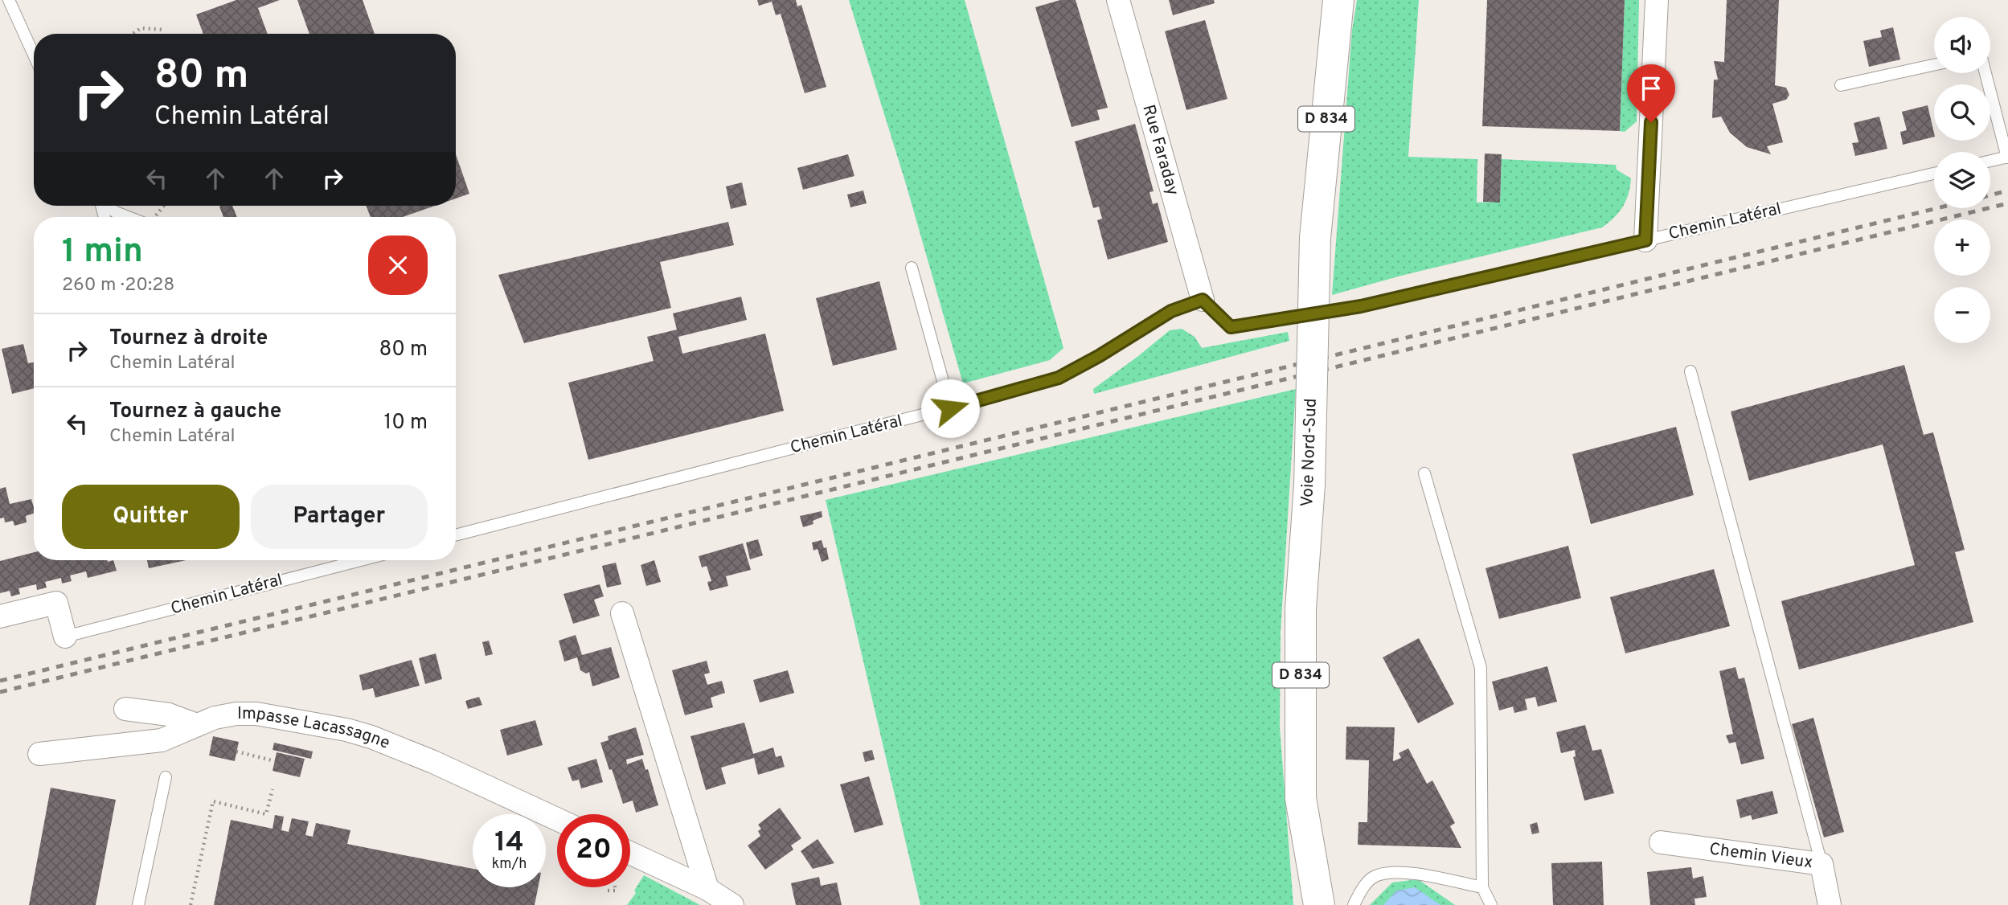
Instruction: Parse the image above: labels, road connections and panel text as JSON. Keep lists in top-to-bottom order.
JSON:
{
  "streets": {
    "main road": ["D 834", "Voie Nord-Sud"],
    "street": ["Rue Faraday", "Impasse Lacassagne", "Chemin Vieux"],
    "lane": ["Chemin Latéral"]
  },
  "crossings": [
    ["Rue Faraday", "Chemin Latéral"]
  ],
  "page": {
    "map_buttons": ["+", "−"],
    "turn": ["80 m", "Chemin Latéral"],
    "heading": ["1 min", "260 m · 20:28"],
    "list": [
      {
        "name": "Tournez à droite",
        "note": "Chemin Latéral",
        "value": "80 m"
      },
      {
        "name": "Tournez à gauche",
        "note": "Chemin Latéral",
        "value": "10 m"
      }
    ],
    "buttons": ["Quitter", "Partager"],
    "speed": "14 km/h",
    "limit": "20"
  }
}
